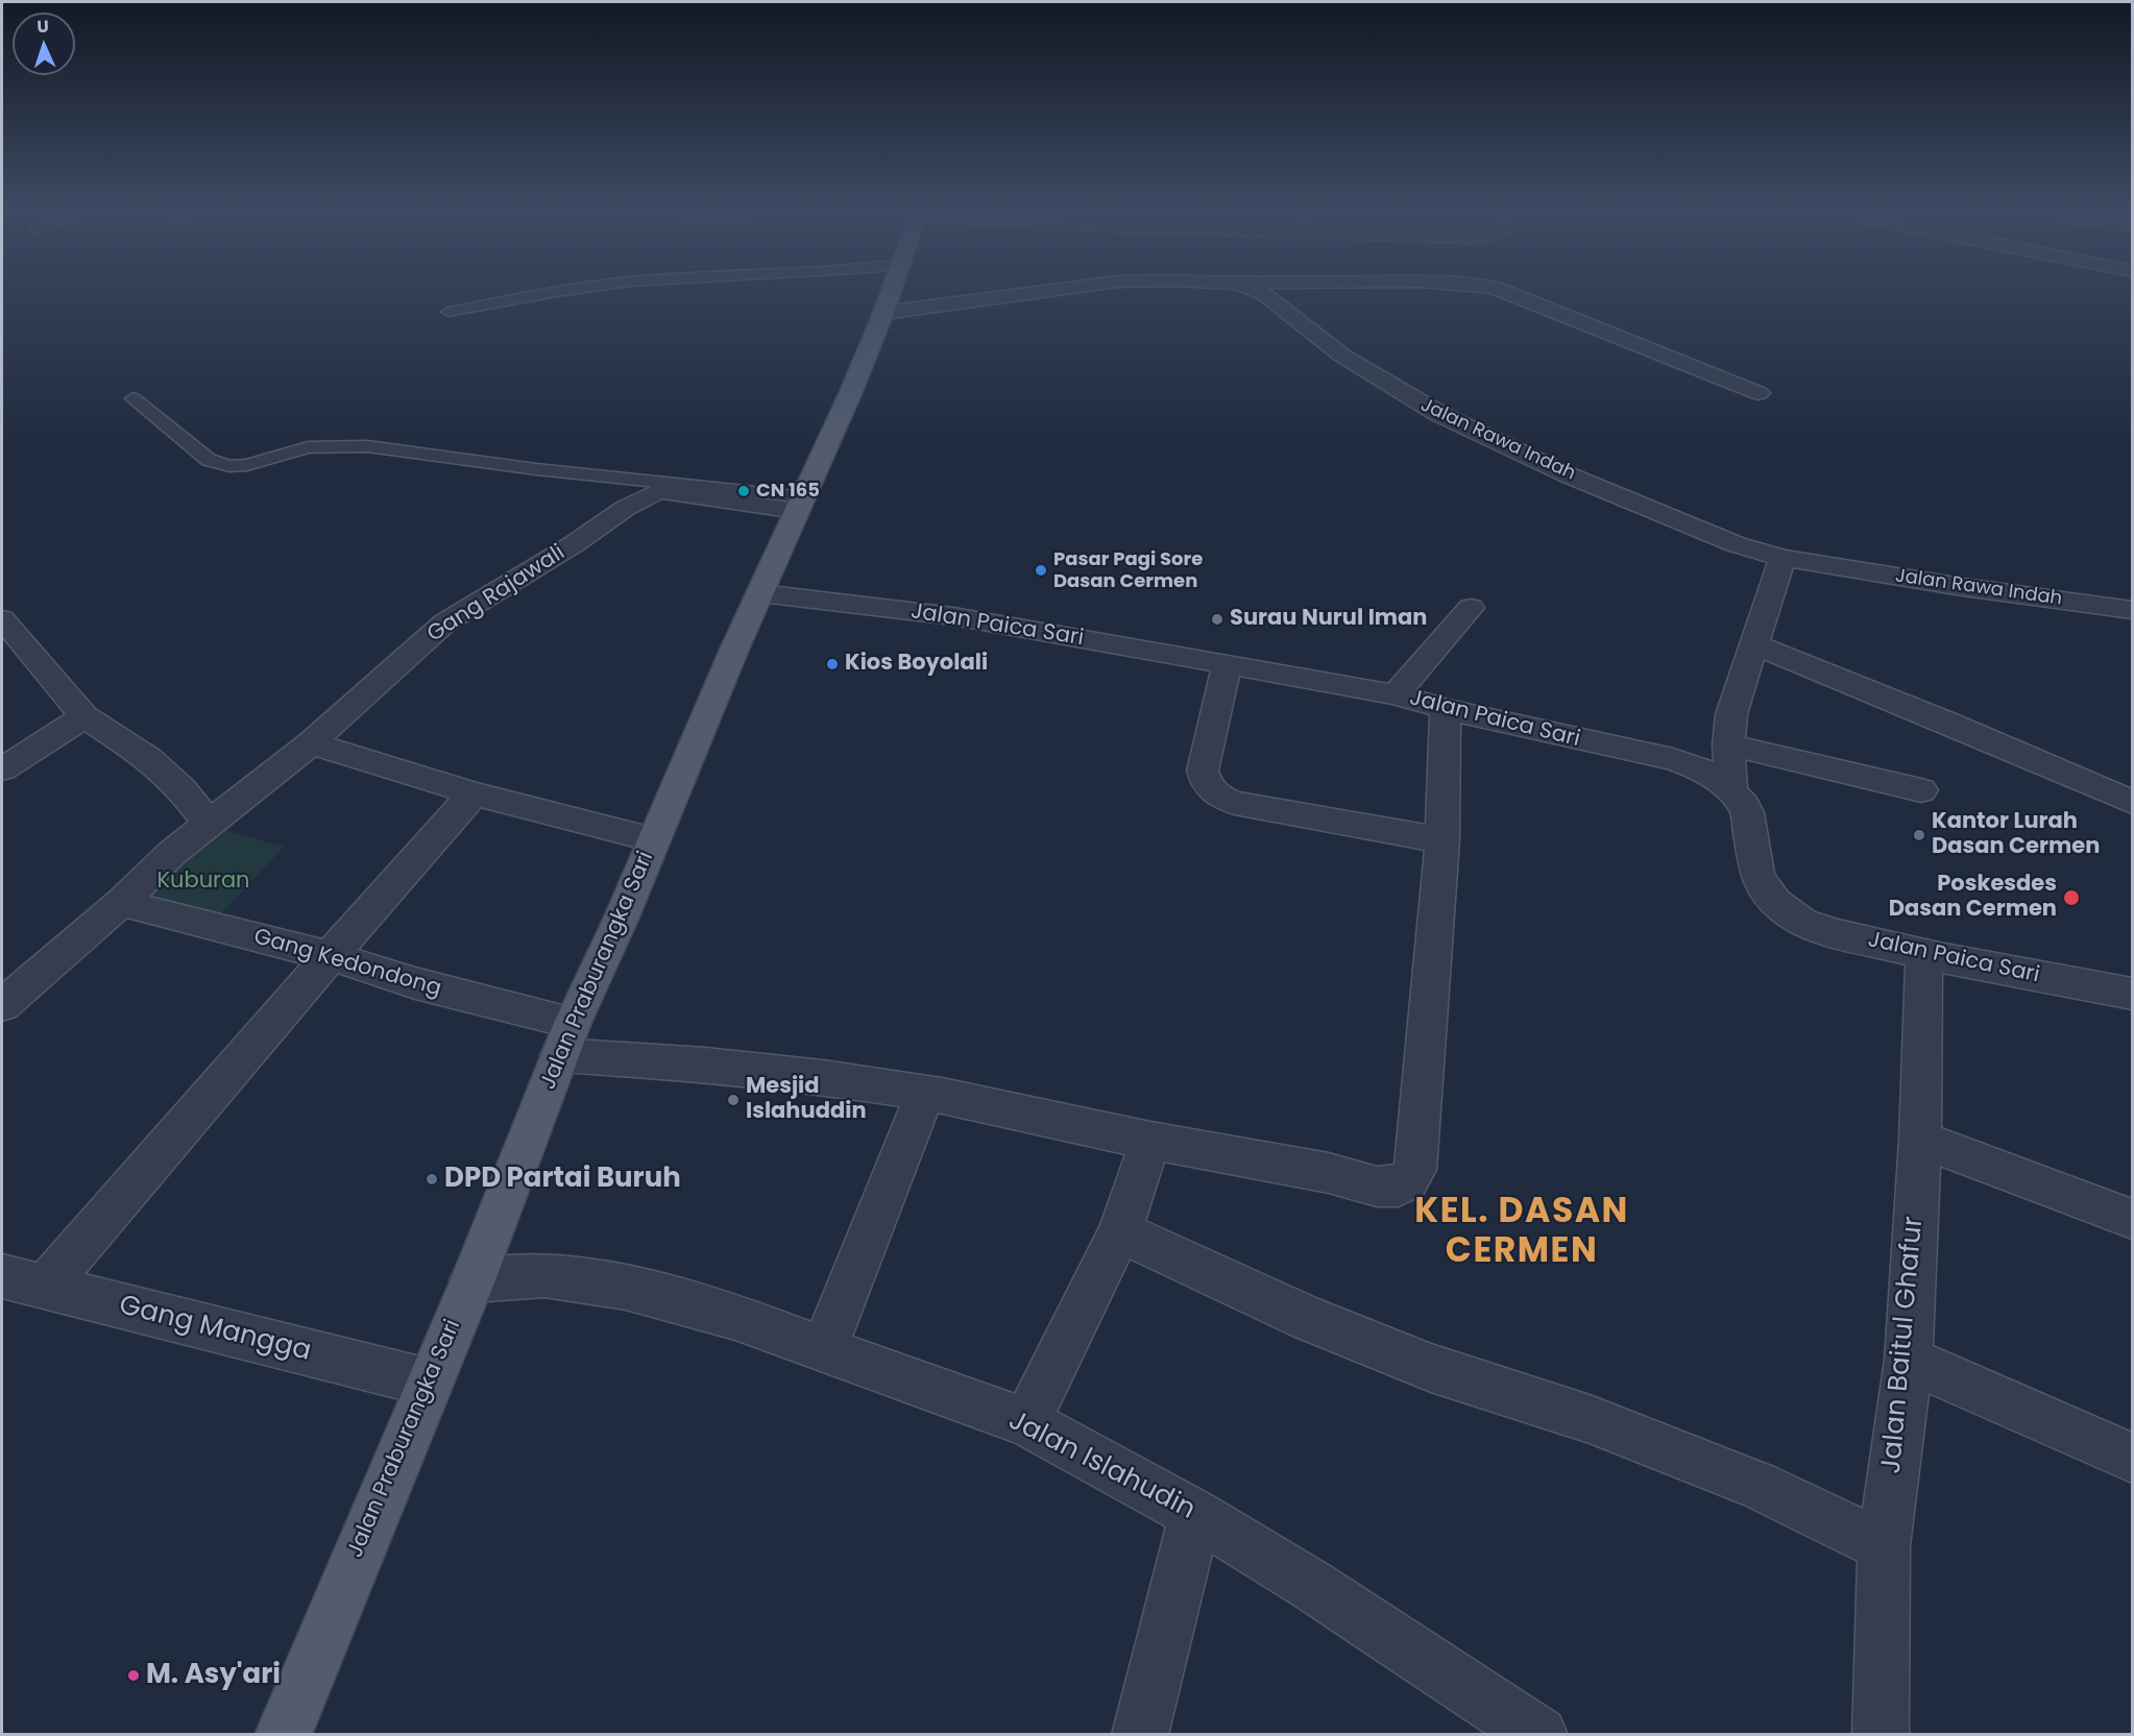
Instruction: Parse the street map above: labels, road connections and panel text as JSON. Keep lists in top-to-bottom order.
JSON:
{
  "streets": {
    "main road": ["Jalan Praburangka Sari"],
    "street": [
      "Jalan Rawa Indah",
      "Gang Rajawali",
      "Jalan Paica Sari",
      "Gang Kedondong",
      "Gang Mangga",
      "Jalan Baitul Ghafur",
      "Jalan Islahudin"
    ]
  },
  "crossings": [
    ["Jalan Rawa Indah", "Jalan Praburangka Sari"],
    ["Gang Rajawali", "Gang Kedondong"],
    ["Gang Rajawali", "Jalan Praburangka Sari"],
    ["Jalan Paica Sari", "Gang Kedondong"],
    ["Jalan Paica Sari", "Jalan Praburangka Sari"],
    ["Jalan Paica Sari", "Jalan Baitul Ghafur"],
    ["Gang Kedondong", "Jalan Praburangka Sari"],
    ["Jalan Praburangka Sari", "Gang Mangga"],
    ["Jalan Praburangka Sari", "Jalan Islahudin"]
  ],
  "districts": ["KEL. DASAN CERMEN"],
  "parks": ["Kuburan"],
  "places": [
    "CN 165",
    "Pasar Pagi Sore Dasan Cermen",
    "Surau Nurul Iman",
    "Kios Boyolali",
    "Kantor Lurah Dasan Cermen",
    "Poskesdes Dasan Cermen",
    "Mesjid Islahuddin",
    "DPD Partai Buruh",
    "M. Asy'ari"
  ],
  "north": "top"
}
